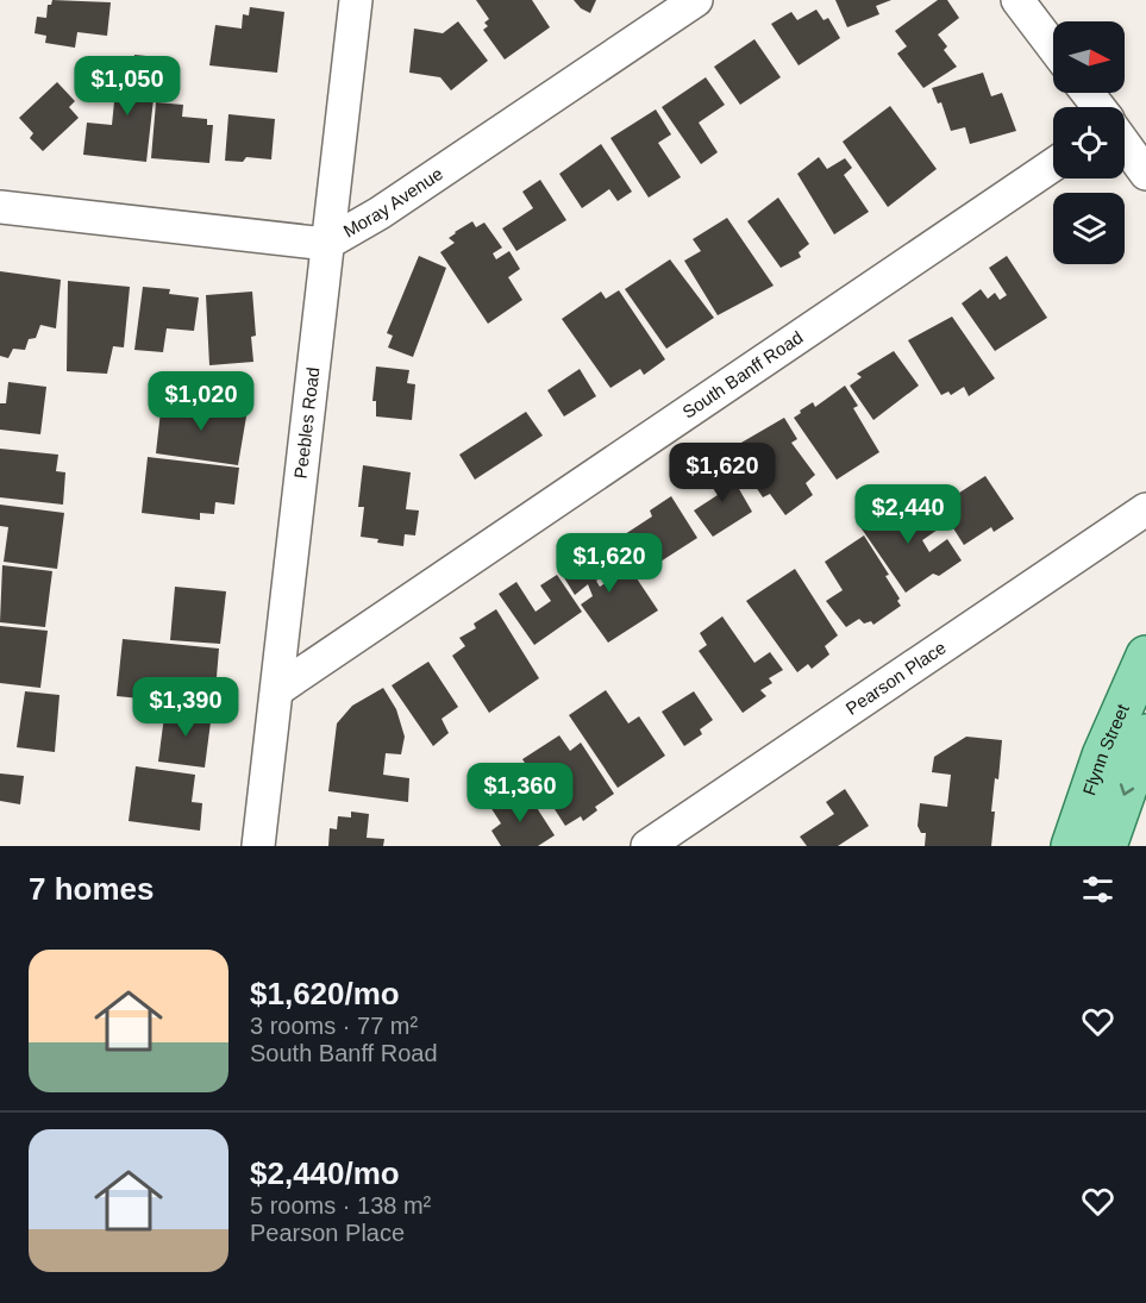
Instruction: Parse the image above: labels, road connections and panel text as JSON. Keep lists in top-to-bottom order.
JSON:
{
  "streets": {
    "main road": ["Flynn Street"],
    "street": [
      "Moray Avenue",
      "South Banff Road",
      "Peebles Road",
      "Pearson Place"
    ]
  },
  "crossings": [
    ["Moray Avenue", "Peebles Road"],
    ["South Banff Road", "Peebles Road"]
  ],
  "north": "right",
  "page": {
    "price": [
      "$1,050",
      "$1,020",
      "$1,620",
      "$2,440",
      "$1,620",
      "$1,390",
      "$1,360"
    ],
    "heading": "7 homes",
    "list": [
      {
        "name": "$1,620/mo",
        "note": "3 rooms · 77 m² · South Banff Road"
      },
      {
        "name": "$2,440/mo",
        "note": "5 rooms · 138 m² · Pearson Place"
      }
    ]
  }
}
